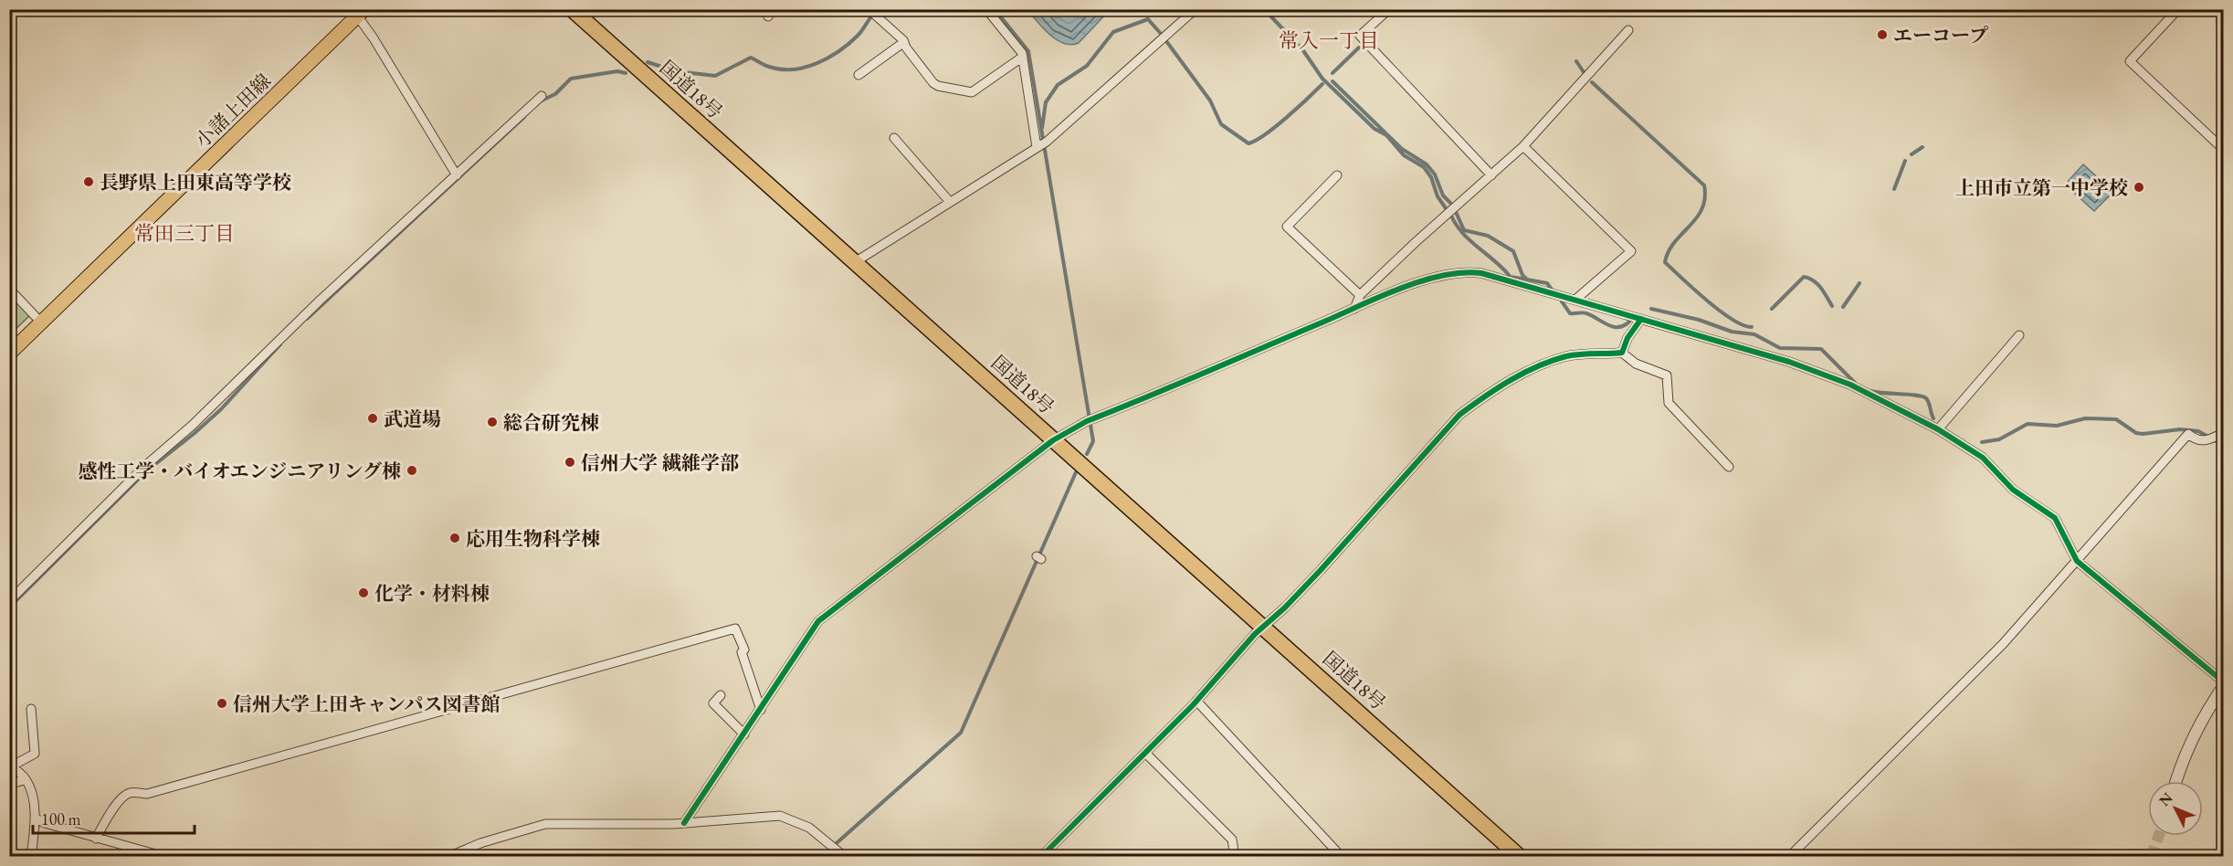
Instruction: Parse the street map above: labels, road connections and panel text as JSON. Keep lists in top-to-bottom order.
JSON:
{
  "streets": {
    "highway": ["国道18号"],
    "main road": ["小諸上田線"]
  },
  "districts": ["常入一丁目", "常田三丁目"],
  "places": [
    "エーコープ",
    "長野県上田東高等学校",
    "上田市立第一中学校",
    "武道場",
    "総合研究棟",
    "信州大学 繊維学部",
    "感性工学・バイオエンジニアリング棟",
    "応用生物科学棟",
    "化学・材料棟",
    "信州大学上田キャンパス図書館"
  ],
  "scale_bar": "100 m",
  "north": "top left"
}
